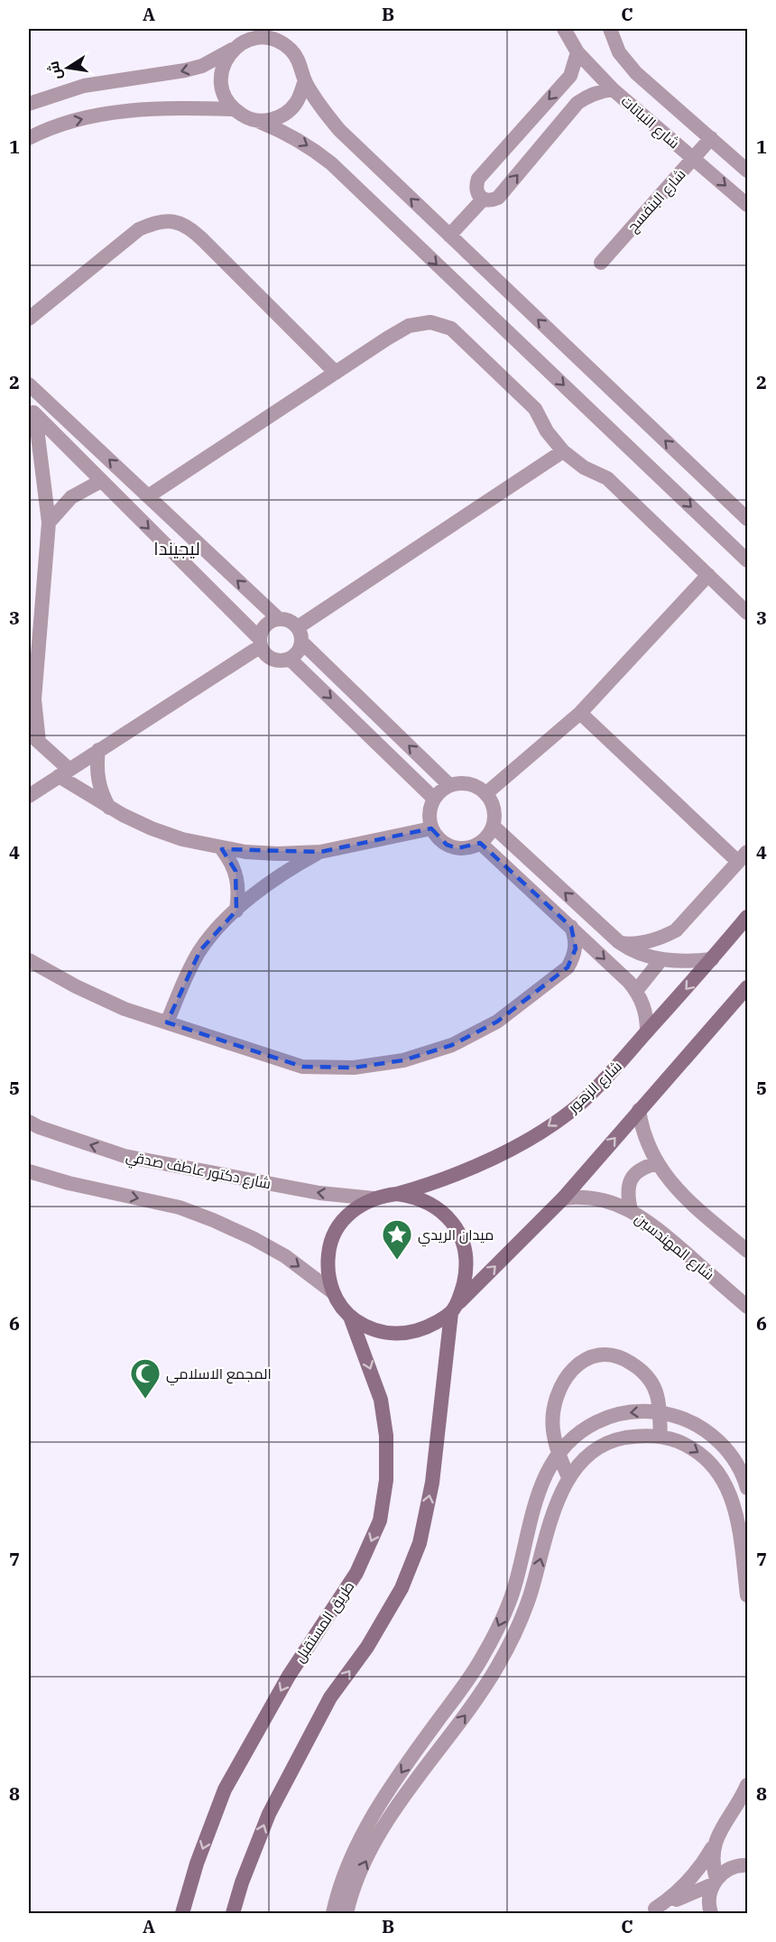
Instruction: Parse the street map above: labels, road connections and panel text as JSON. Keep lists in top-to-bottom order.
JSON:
{
  "streets": {
    "main road": ["شارع الزهور", "طريق المستقبل"],
    "street": [
      "شارع النباتات",
      "شارع البنفسج",
      "شارع دكتور عاطف صدقي",
      "شارع المهندسين"
    ]
  },
  "crossings": [
    ["شارع النباتات", "شارع البنفسج"],
    ["شارع الزهور", "شارع دكتور عاطف صدقي"],
    ["شارع الزهور", "طريق المستقبل"],
    ["شارع دكتور عاطف صدقي", "طريق المستقبل"]
  ],
  "districts": ["ليجيندا"],
  "places": {
    "place": ["ميدان الريدي"],
    "mosque": ["المجمع الاسلامي"]
  },
  "north": "left",
  "grid": {
    "columns": ["A", "B", "C"],
    "rows": [
      "1",
      "2",
      "3",
      "4",
      "5",
      "6",
      "7",
      "8"
    ]
  }
}
